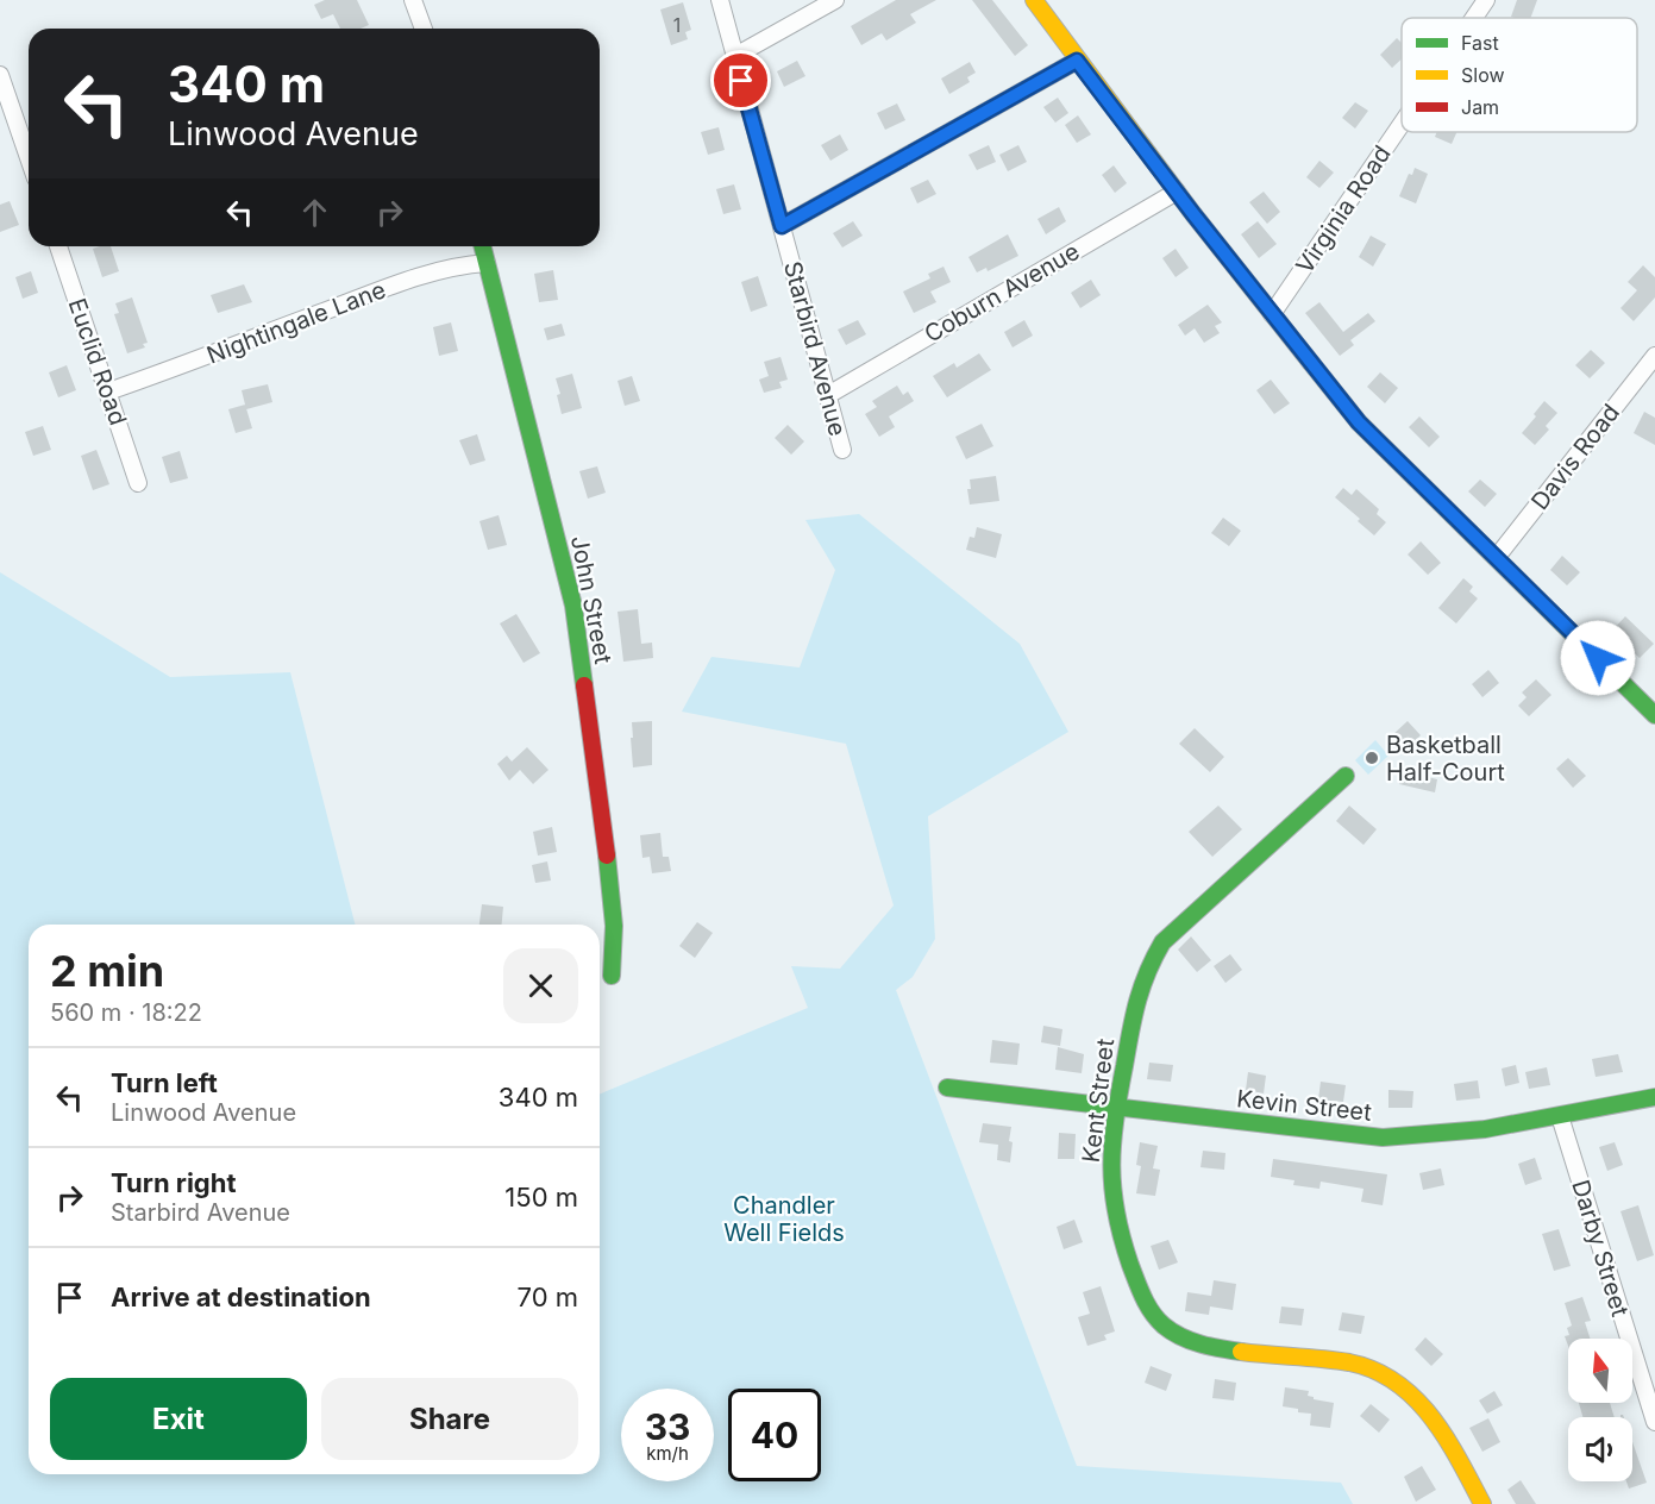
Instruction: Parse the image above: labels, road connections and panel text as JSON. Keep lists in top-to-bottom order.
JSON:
{
  "streets": {
    "street": [
      "Virginia Road",
      "Coburn Avenue",
      "Nightingale Lane",
      "Starbird Avenue",
      "Euclid Road",
      "Davis Road",
      "John Street",
      "Kent Street",
      "Kevin Street",
      "Darby Street"
    ]
  },
  "crossings": [
    ["Coburn Avenue", "Starbird Avenue"],
    ["Nightingale Lane", "Euclid Road"],
    ["Nightingale Lane", "John Street"],
    ["Kent Street", "Kevin Street"],
    ["Kevin Street", "Darby Street"]
  ],
  "parks": ["Chandler Well Fields"],
  "places": ["Basketball Half-Court"],
  "house_numbers": ["1"],
  "legend": ["Fast", "Slow", "Jam"],
  "north": "top",
  "page": {
    "turn": ["340 m", "Linwood Avenue"],
    "heading": ["2 min", "560 m · 18:22"],
    "list": [
      {
        "name": "Turn left",
        "note": "Linwood Avenue",
        "value": "340 m"
      },
      {
        "name": "Turn right",
        "note": "Starbird Avenue",
        "value": "150 m"
      },
      {
        "name": "Arrive at destination",
        "value": "70 m"
      }
    ],
    "buttons": ["Exit", "Share"],
    "speed": "33 km/h",
    "limit": "40"
  }
}
